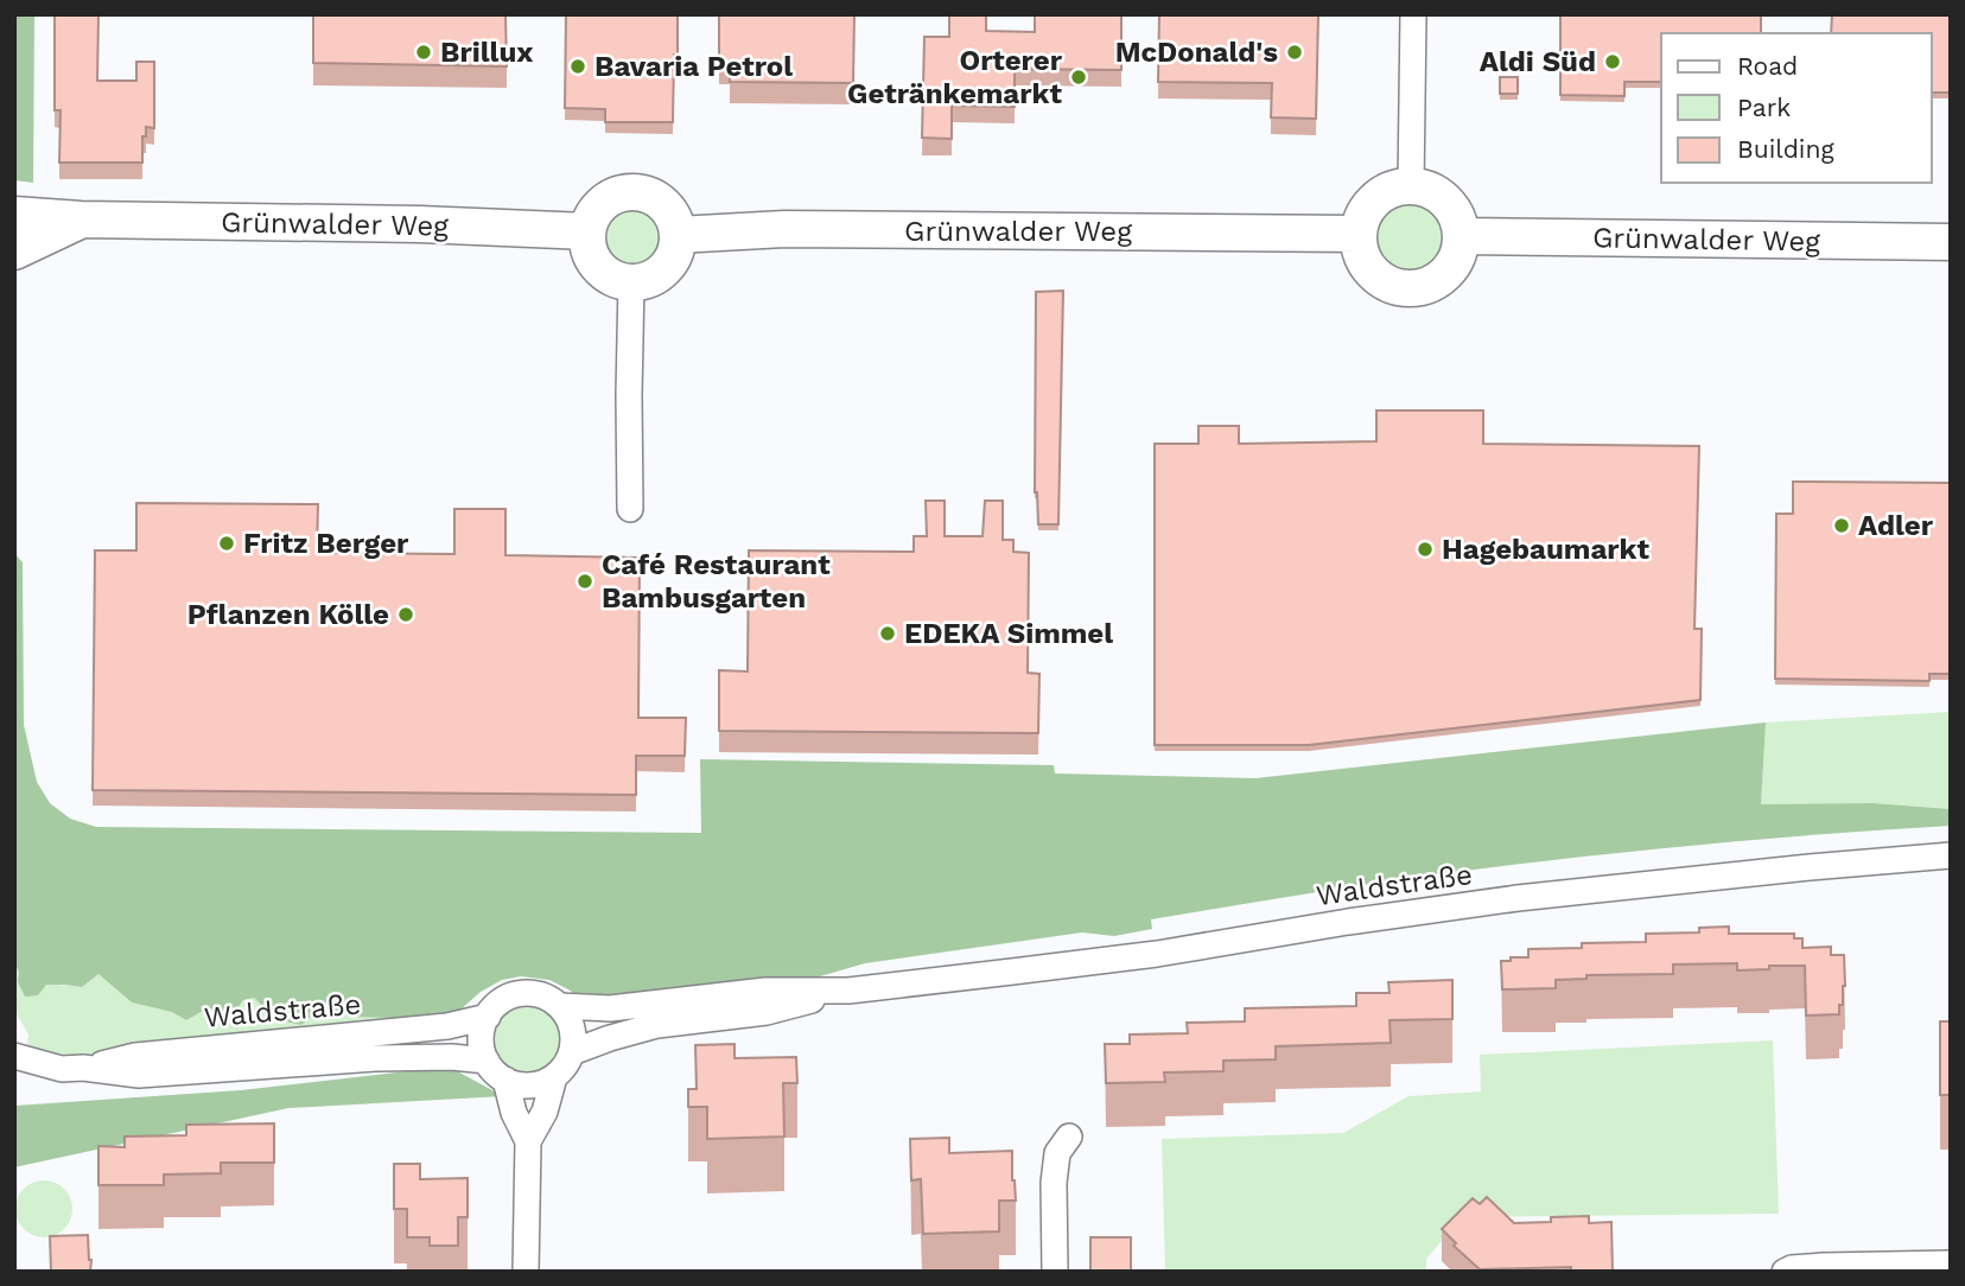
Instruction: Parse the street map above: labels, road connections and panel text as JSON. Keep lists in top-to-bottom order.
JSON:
{
  "streets": {
    "main road": ["Grünwalder Weg"],
    "street": ["Waldstraße"]
  },
  "places": [
    "Brillux",
    "McDonald's",
    "Aldi Süd",
    "Bavaria Petrol",
    "Orterer Getränkemarkt",
    "Adler",
    "Fritz Berger",
    "Hagebaumarkt",
    "Café Restaurant Bambusgarten",
    "Pflanzen Kölle",
    "EDEKA Simmel"
  ],
  "legend": ["Road", "Park", "Building"]
}
